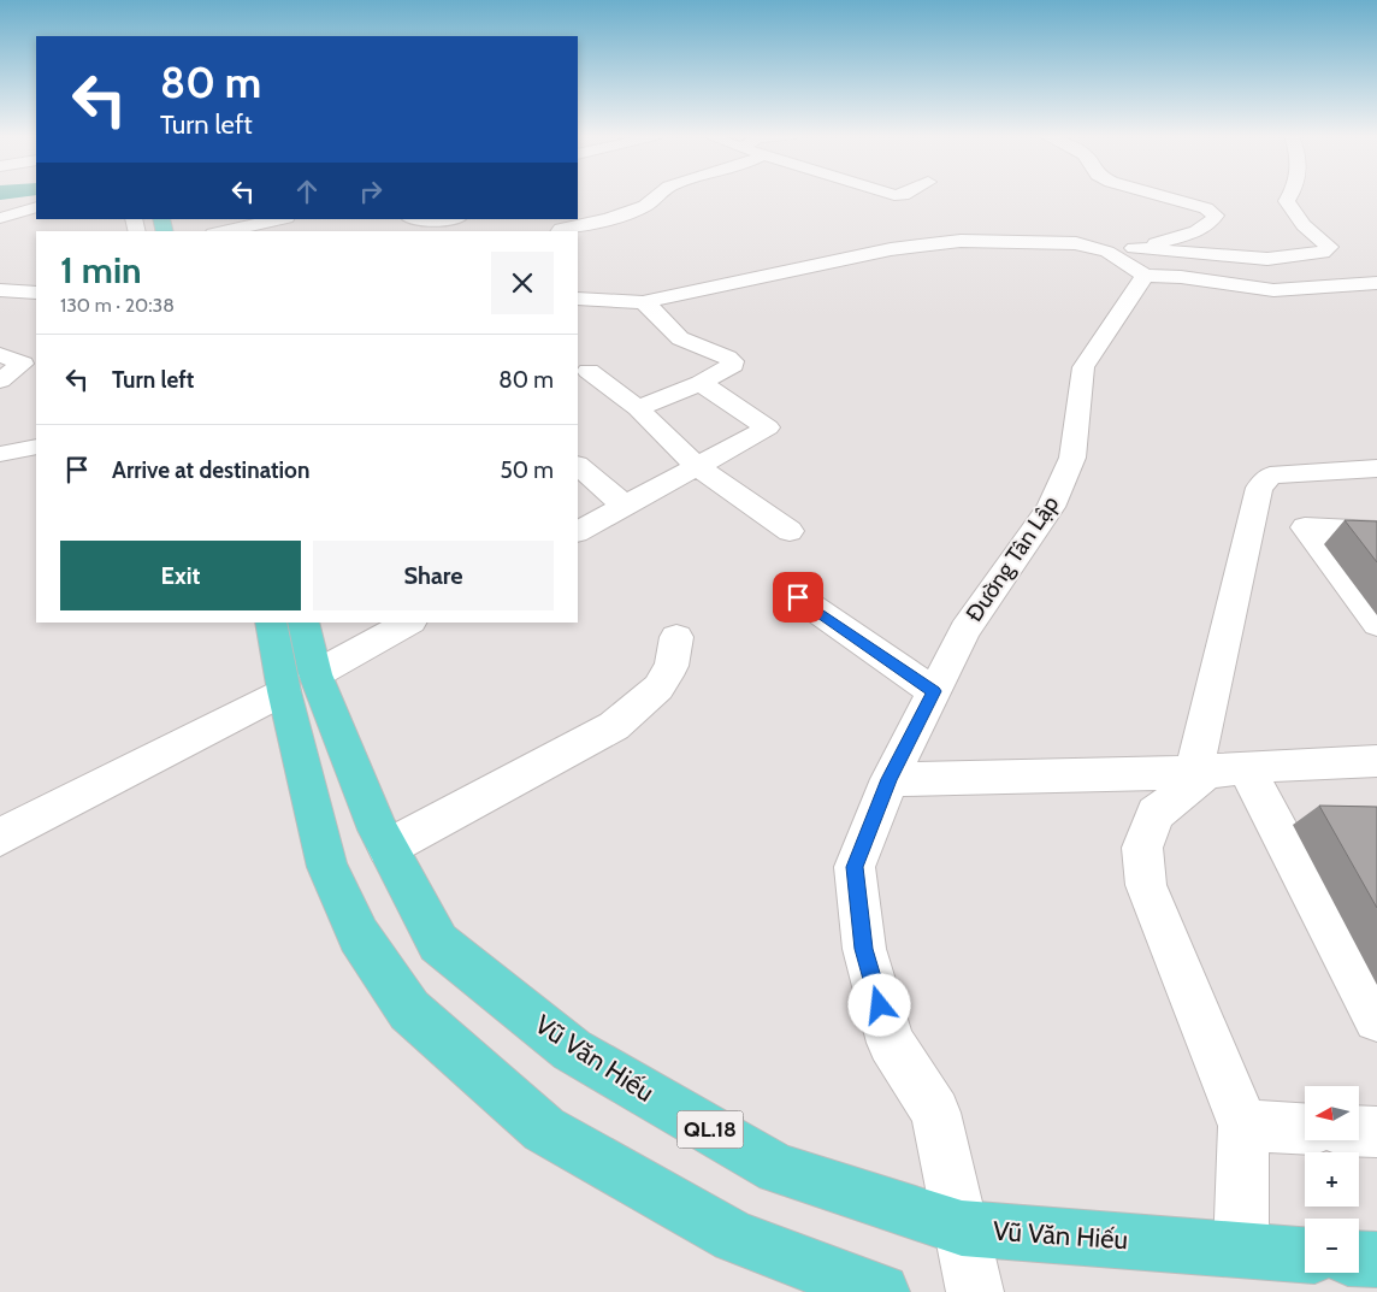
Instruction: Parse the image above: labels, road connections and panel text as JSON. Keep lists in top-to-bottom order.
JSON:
{
  "streets": {
    "main road": ["Vũ Văn Hiếu", "QL.18"],
    "street": ["Đường Tân Lập"]
  },
  "crossings": [
    ["Đường Tân Lập", "Vũ Văn Hiếu"]
  ],
  "north": "left",
  "page": {
    "turn": ["80 m", "Turn left"],
    "heading": ["1 min", "130 m · 20:38"],
    "list": [
      {
        "name": "Turn left",
        "value": "80 m"
      },
      {
        "name": "Arrive at destination",
        "value": "50 m"
      }
    ],
    "buttons": ["Exit", "Share"],
    "map_buttons": ["+", "−"]
  }
}
